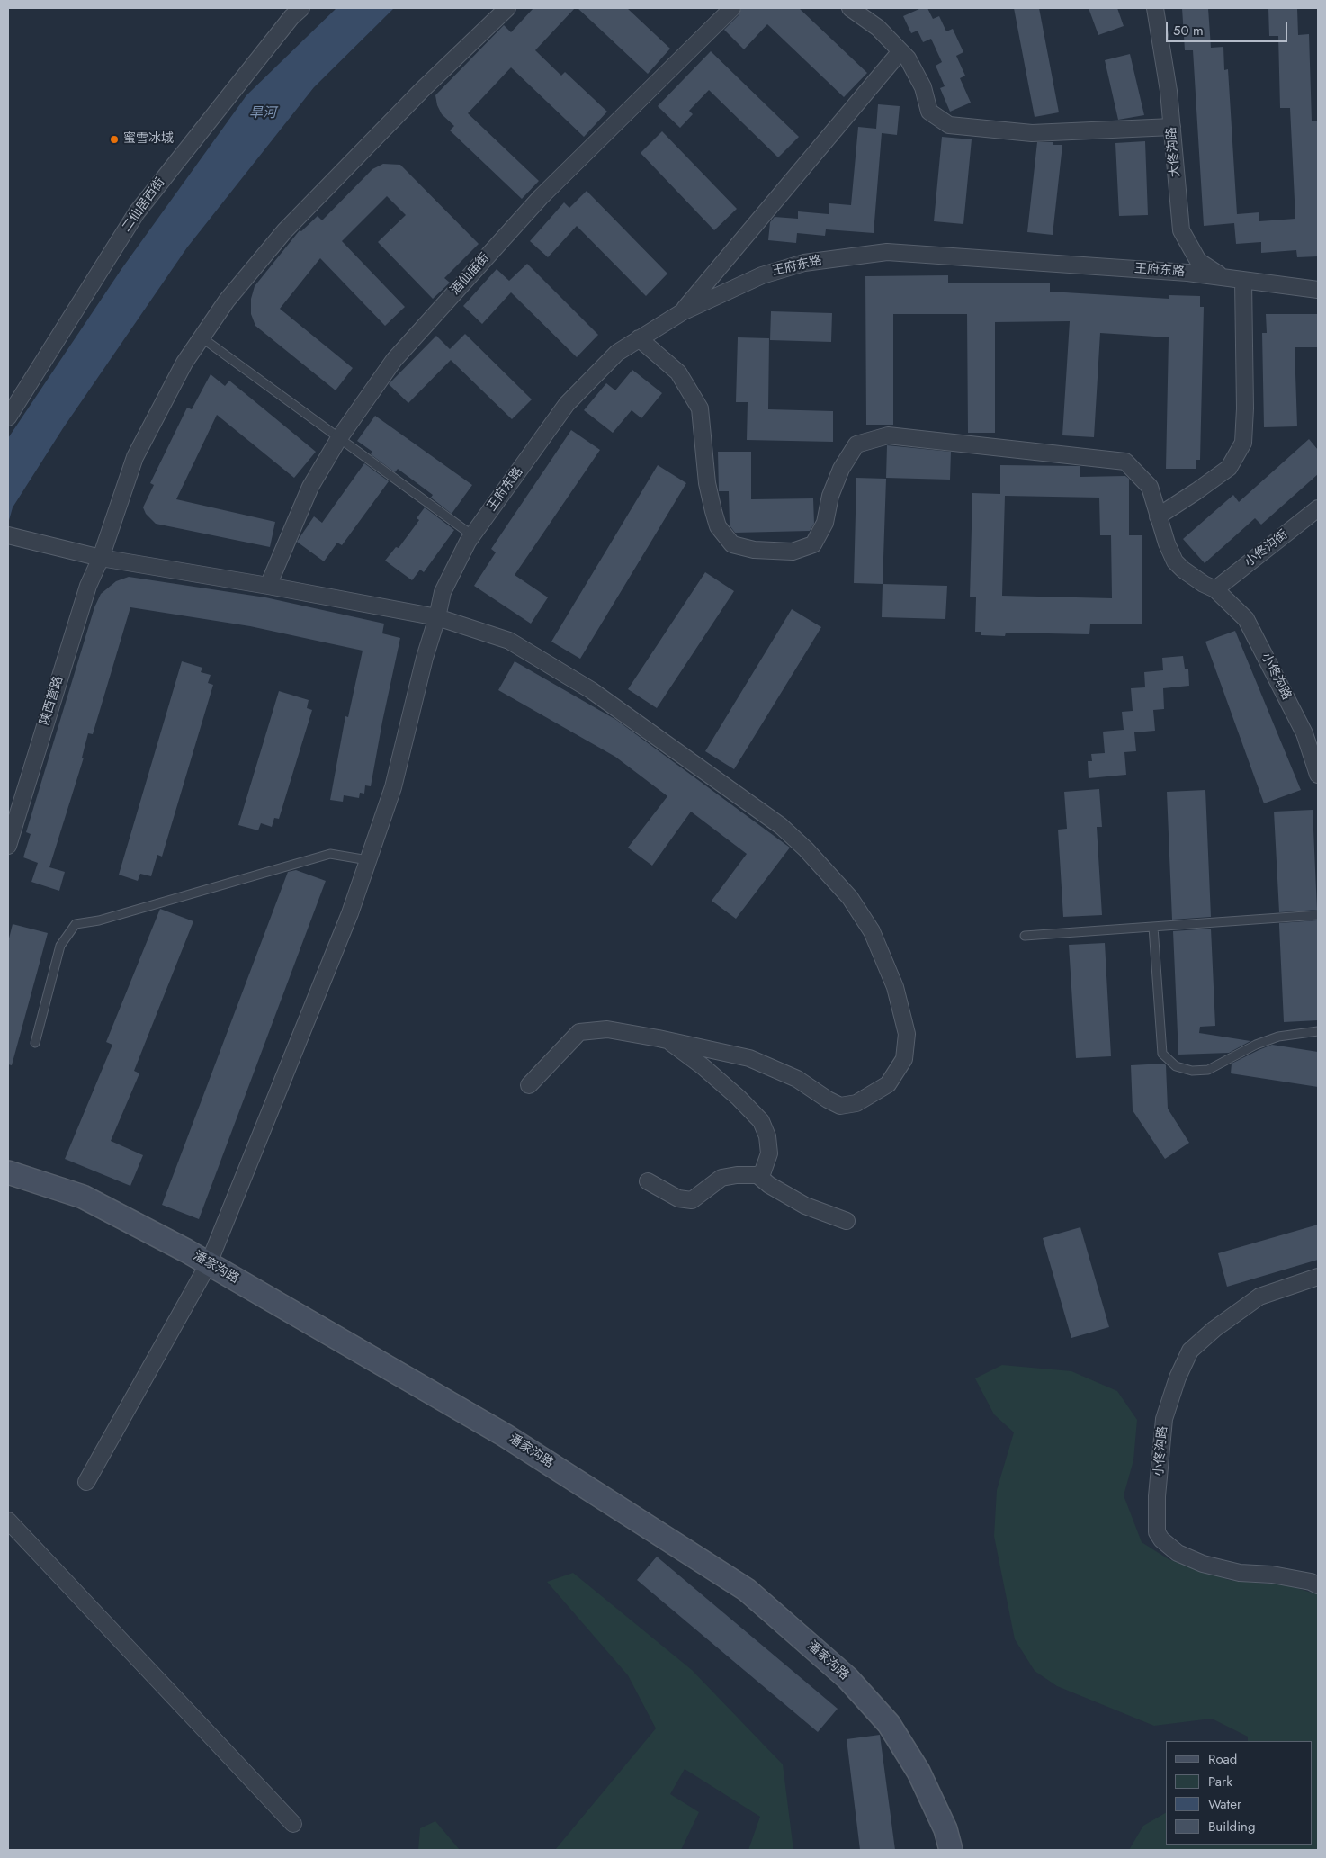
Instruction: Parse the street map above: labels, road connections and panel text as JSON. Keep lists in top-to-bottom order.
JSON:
{
  "streets": {
    "street": [
      "大佟沟路",
      "二仙居西街",
      "王府东路",
      "酒仙庙街",
      "小佟沟街",
      "小佟沟路",
      "陕西营路",
      "潘家沟路"
    ]
  },
  "crossings": [
    ["大佟沟路", "王府东路"],
    ["王府东路", "小佟沟路"],
    ["王府东路", "潘家沟路"],
    ["小佟沟街", "小佟沟路"]
  ],
  "water": ["旱河"],
  "places": ["蜜雪冰城"],
  "legend": [
    "Road",
    "Park",
    "Water",
    "Building"
  ],
  "scale_bar": "50 m"
}
